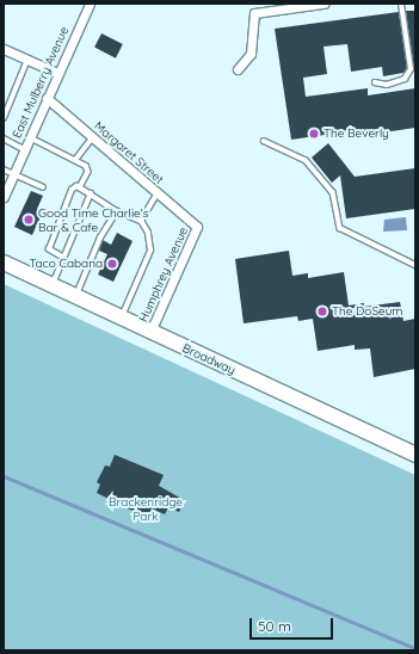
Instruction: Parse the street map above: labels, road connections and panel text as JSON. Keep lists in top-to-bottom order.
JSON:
{
  "streets": {
    "main road": ["Broadway"],
    "street": ["East Mulberry Avenue", "Margaret Street", "Humphrey Avenue"]
  },
  "crossings": [
    ["East Mulberry Avenue", "Margaret Street"],
    ["Margaret Street", "Humphrey Avenue"],
    ["Humphrey Avenue", "Broadway"]
  ],
  "parks": ["Brackenridge Park"],
  "places": [
    "The Beverly",
    "Good Time Charlie's Bar & Cafe",
    "Taco Cabana",
    "The DoSeum"
  ],
  "scale_bar": "50 m"
}
